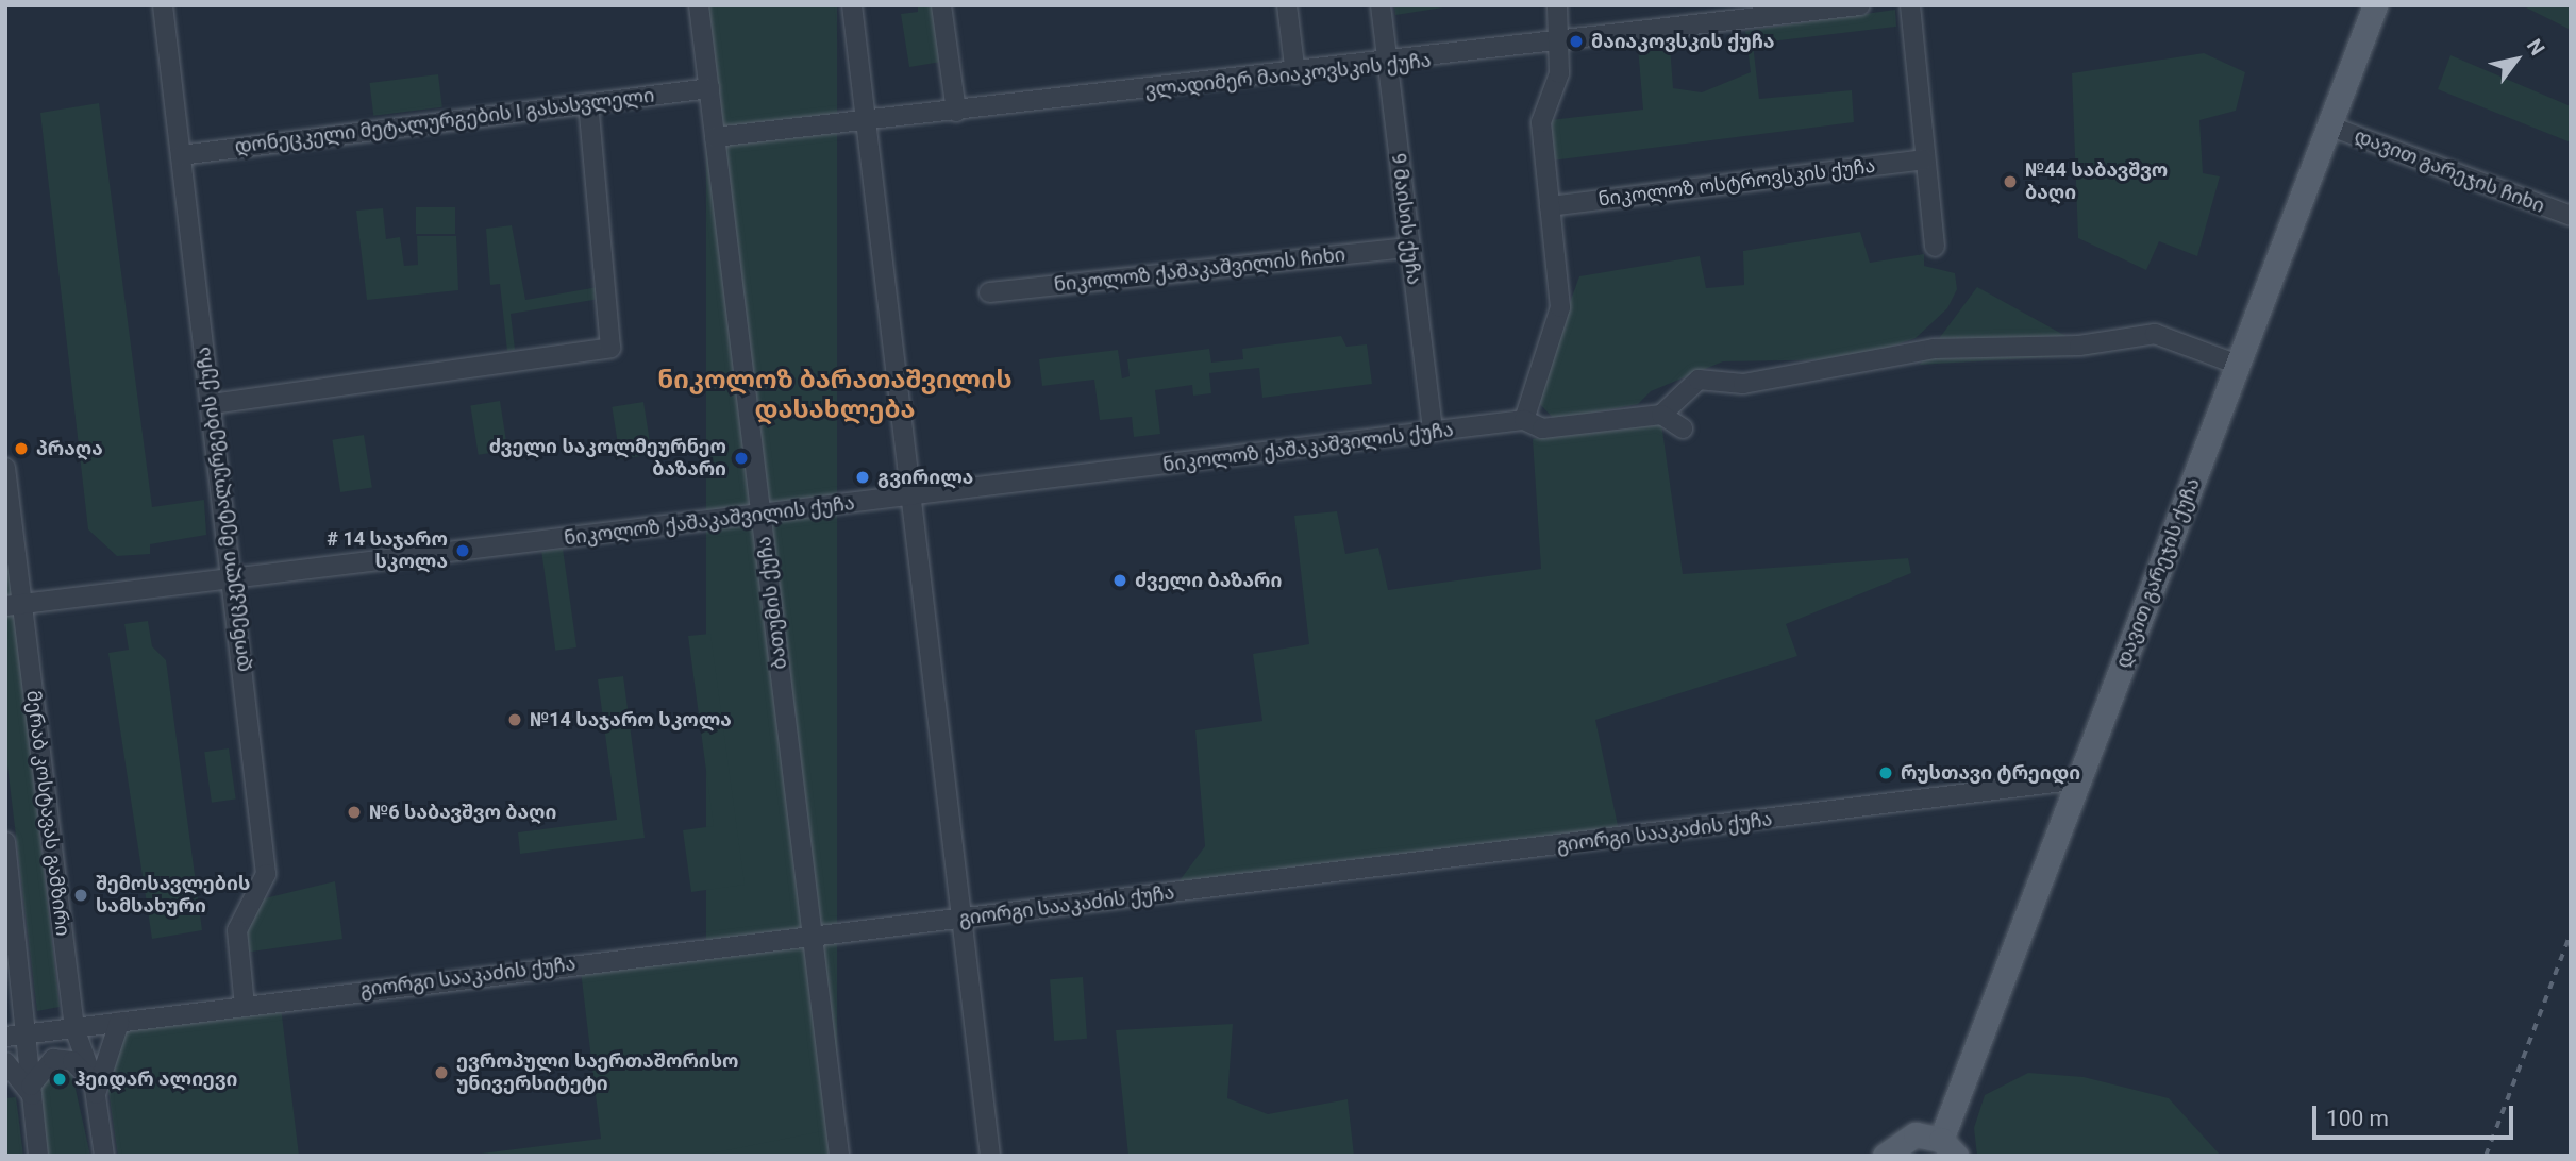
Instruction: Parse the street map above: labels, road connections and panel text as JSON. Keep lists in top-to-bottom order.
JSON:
{
  "streets": {
    "main road": ["დავით გარეჯის ქუჩა"],
    "street": [
      "ვლადიმერ მაიაკოვსკის ქუჩა",
      "დონეცკელი მეტალურგების I გასასვლელი",
      "დავით გარეჯის ჩიხი",
      "ნიკოლოზ ოსტროვსკის ქუჩა",
      "9 მაისის ქუჩა",
      "ნიკოლოზ ქაშაკაშვილის ჩიხი",
      "ნიკოლოზ ქაშაკაშვილის ქუჩა",
      "დონეცკელი მეტალურგების ქუჩა",
      "ბათუმის ქუჩა",
      "მერაბ კოსტავას გამზირი",
      "გიორგი სააკაძის ქუჩა"
    ]
  },
  "crossings": [
    ["ვლადიმერ მაიაკოვსკის ქუჩა", "9 მაისის ქუჩა"],
    ["ვლადიმერ მაიაკოვსკის ქუჩა", "ბათუმის ქუჩა"],
    ["დონეცკელი მეტალურგების I გასასვლელი", "დონეცკელი მეტალურგების ქუჩა"],
    ["დონეცკელი მეტალურგების I გასასვლელი", "ბათუმის ქუჩა"],
    ["დავით გარეჯის ჩიხი", "დავით გარეჯის ქუჩა"],
    ["9 მაისის ქუჩა", "ნიკოლოზ ქაშაკაშვილის ჩიხი"],
    ["9 მაისის ქუჩა", "ნიკოლოზ ქაშაკაშვილის ქუჩა"],
    ["ნიკოლოზ ქაშაკაშვილის ქუჩა", "დონეცკელი მეტალურგების ქუჩა"],
    ["ნიკოლოზ ქაშაკაშვილის ქუჩა", "ბათუმის ქუჩა"],
    ["ნიკოლოზ ქაშაკაშვილის ქუჩა", "მერაბ კოსტავას გამზირი"],
    ["დონეცკელი მეტალურგების ქუჩა", "გიორგი სააკაძის ქუჩა"],
    ["დავით გარეჯის ქუჩა", "გიორგი სააკაძის ქუჩა"],
    ["ბათუმის ქუჩა", "გიორგი სააკაძის ქუჩა"],
    ["მერაბ კოსტავას გამზირი", "გიორგი სააკაძის ქუჩა"]
  ],
  "districts": ["ნიკოლოზ ბარათაშვილის დასახლება"],
  "places": [
    "მაიაკოვსკის ქუჩა",
    "№44 საბავშვო ბაღი",
    "პრაღა",
    "ძველი საკოლმეურნეო ბაზარი",
    "გვირილა",
    "# 14 საჯარო სკოლა",
    "ძველი ბაზარი",
    "№14 საჯარო სკოლა",
    "რუსთავი ტრეიდი",
    "№6 საბავშვო ბაღი",
    "შემოსავლების სამსახური",
    "ევროპული საერთაშორისო უნივერსიტეტი",
    "ჰეიდარ ალიევი"
  ],
  "scale_bar": "100 m",
  "north": "top right"
}
